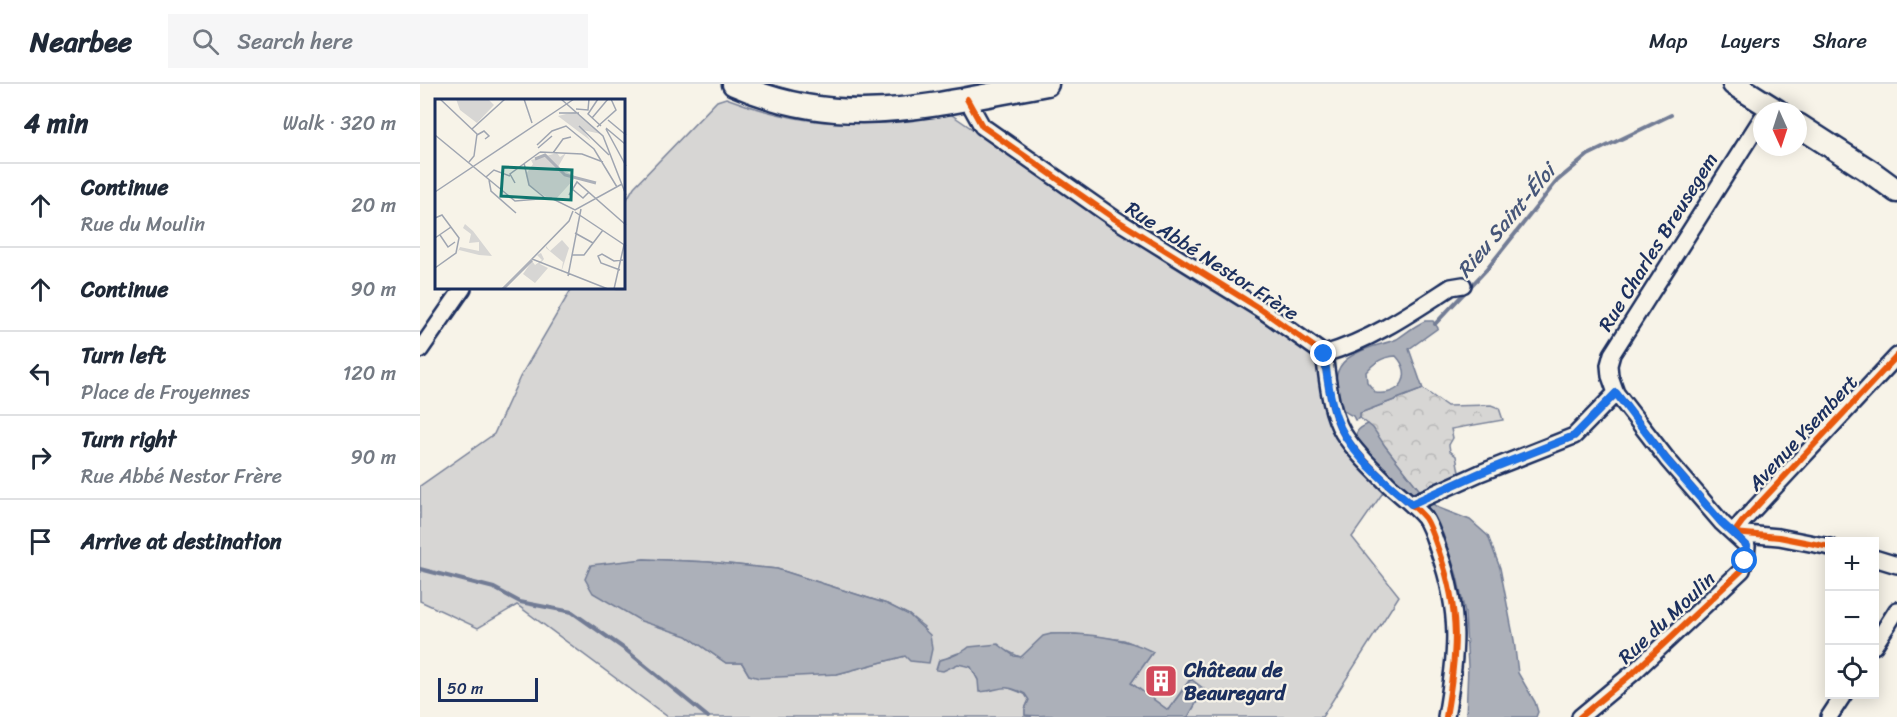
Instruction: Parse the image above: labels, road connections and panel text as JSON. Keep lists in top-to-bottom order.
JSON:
{
  "streets": {
    "street": [
      "Rue Charles Breusegem",
      "Rue Abbé Nestor Frère",
      "Avenue Ysembert",
      "Rue du Moulin"
    ]
  },
  "crossings": [
    ["Avenue Ysembert", "Rue du Moulin"]
  ],
  "water": ["Rieu Saint-Éloi"],
  "places": {
    "building": ["Château de Beauregard"]
  },
  "scale_bar": "50 m",
  "north": "bottom",
  "page": {
    "header": "Nearbee",
    "search": "Search here",
    "nav": ["Map", "Layers", "Share"],
    "heading": ["4 min", "Walk · 320 m"],
    "list": [
      ["Continue", "Rue du Moulin", "20 m"],
      ["Continue", "90 m"],
      ["Turn left", "Place de Froyennes", "120 m"],
      ["Turn right", "Rue Abbé Nestor Frère", "90 m"],
      "Arrive at destination"
    ],
    "map_buttons": ["+", "−"],
    "scale": "50 m"
  }
}
